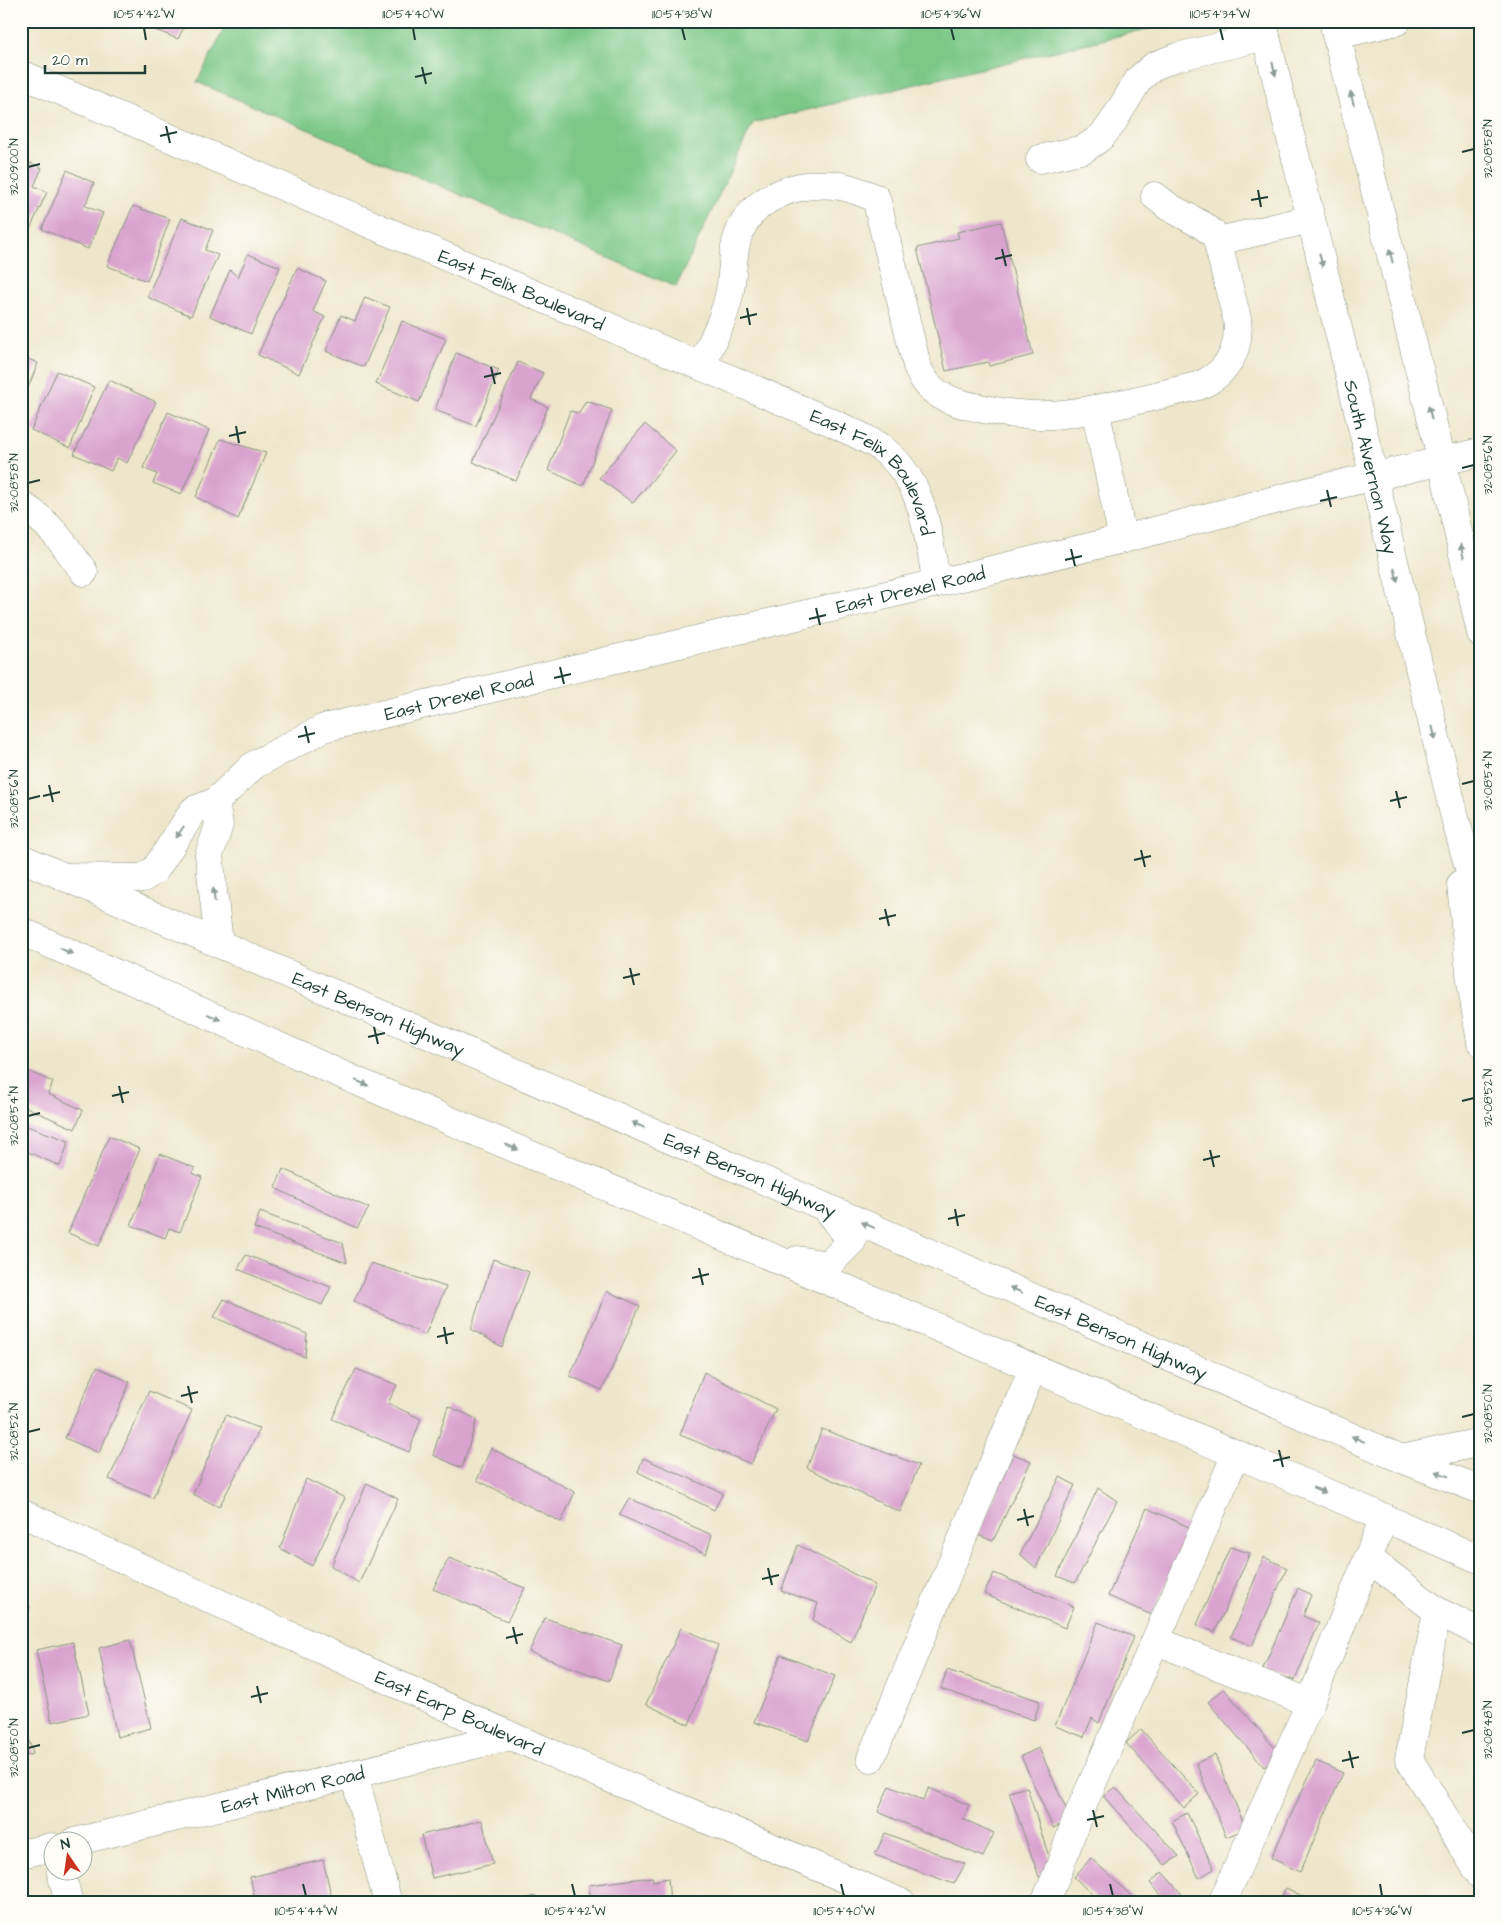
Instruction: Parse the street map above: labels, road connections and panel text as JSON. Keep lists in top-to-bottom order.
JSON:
{
  "streets": {
    "main road": [
      "East Felix Boulevard",
      "South Alvernon Way",
      "East Drexel Road",
      "East Benson Highway",
      "East Earp Boulevard",
      "East Milton Road"
    ]
  },
  "crossings": [
    ["East Felix Boulevard", "East Drexel Road"],
    ["South Alvernon Way", "East Drexel Road"],
    ["East Drexel Road", "East Benson Highway"],
    ["East Earp Boulevard", "East Milton Road"]
  ],
  "scale_bar": "20 m",
  "north": "top",
  "coordinates": [
    "110°54'42\"W",
    "110°54'40\"W",
    "110°54'38\"W",
    "110°54'36\"W",
    "110°54'34\"W",
    "32°08'58\"N",
    "32°09'00\"N",
    "32°08'56\"N",
    "32°08'54\"N",
    "32°08'52\"N",
    "32°08'50\"N",
    "32°08'48\"N",
    "110°54'44\"W"
  ]
}
